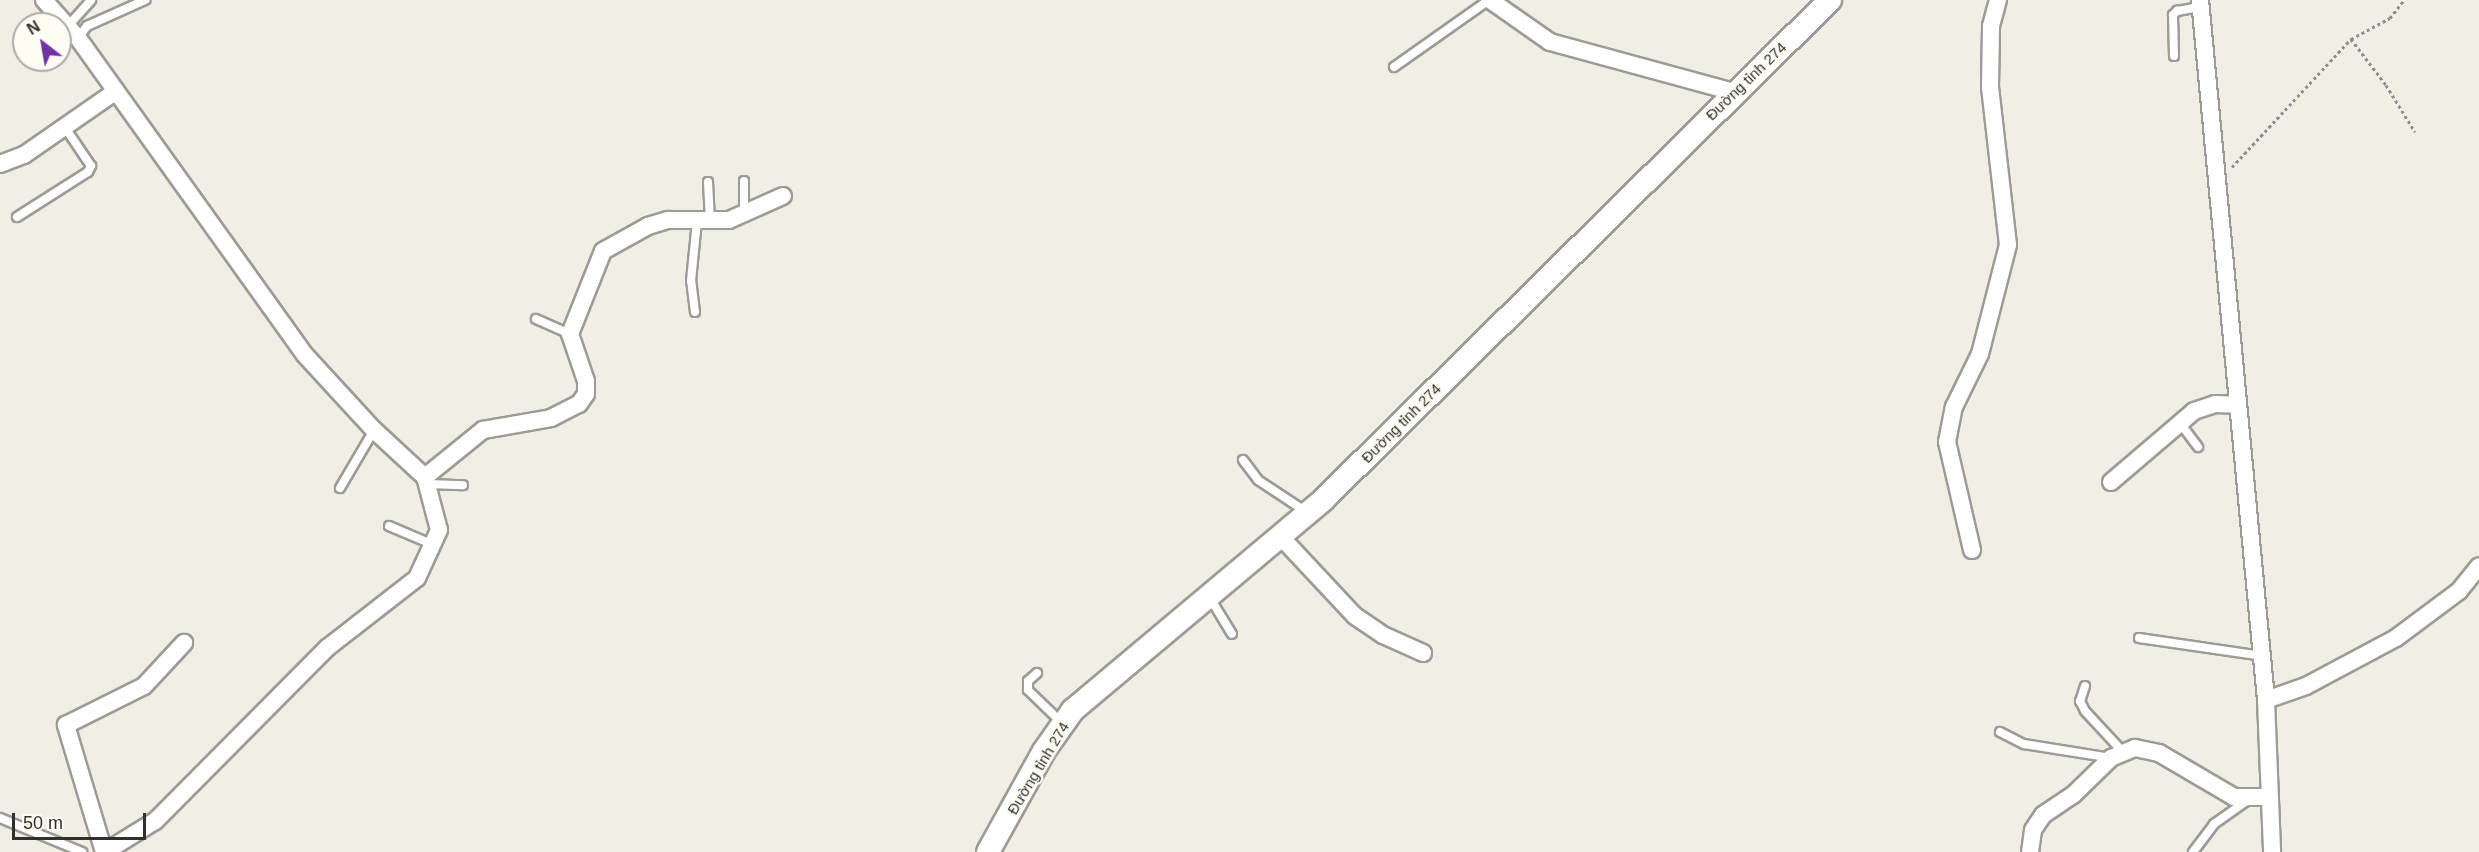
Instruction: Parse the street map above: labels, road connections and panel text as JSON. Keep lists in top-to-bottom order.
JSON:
{
  "streets": {
    "main road": ["Đường tỉnh 274"]
  },
  "scale_bar": "50 m",
  "north": "top left"
}
